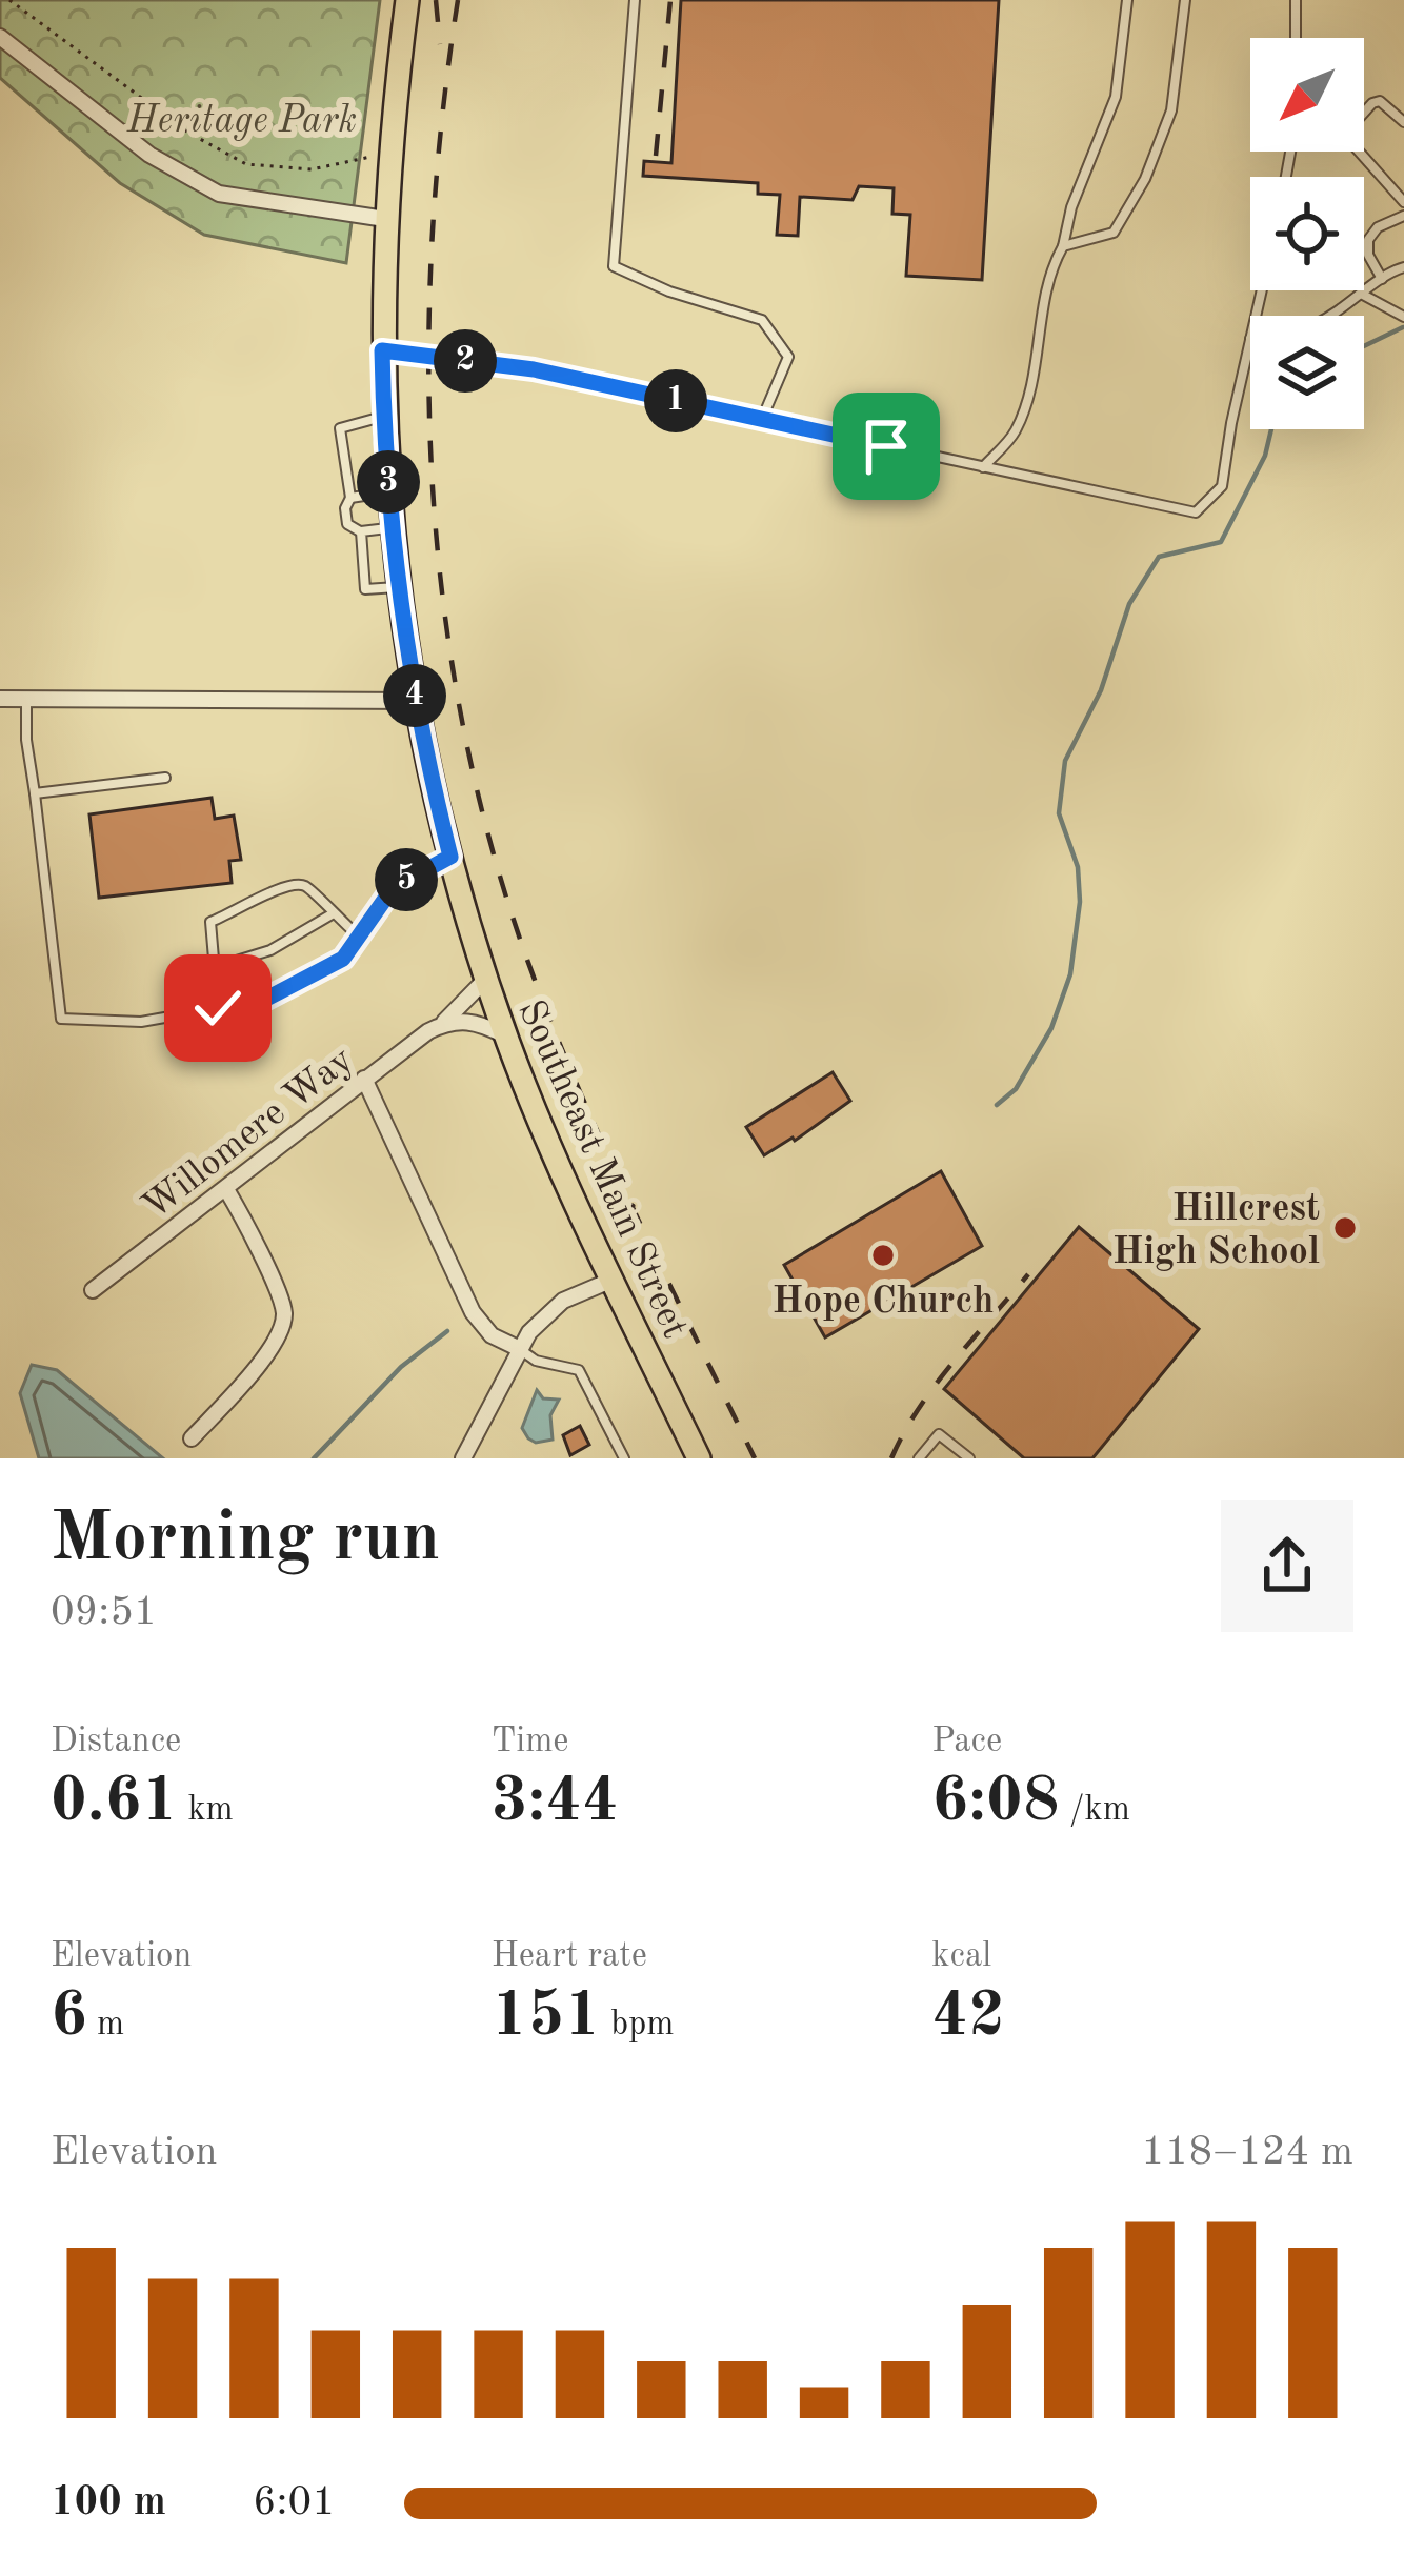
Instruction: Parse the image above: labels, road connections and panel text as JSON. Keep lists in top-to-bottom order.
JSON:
{
  "streets": {
    "main road": ["Southeast Main Street"],
    "street": ["Willomere Way"]
  },
  "crossings": [
    ["Willomere Way", "Southeast Main Street"]
  ],
  "parks": ["Heritage Park"],
  "places": ["Hillcrest High School", "Hope Church"],
  "north": "bottom left",
  "page": {
    "pins": [
      "2",
      "1",
      "3",
      "4",
      "5"
    ],
    "heading": ["Morning run", "09:51"],
    "stats": [
      ["Distance", "0.61 km"],
      ["Time", "3:44"],
      ["Pace", "6:08 /km"],
      ["Elevation", "6 m"],
      ["Heart rate", "151 bpm"],
      ["kcal", "42"]
    ],
    "chart": ["Elevation", "118–124 m"],
    "list": [
      {
        "name": "100 m",
        "note": "6:01"
      }
    ]
  }
}
